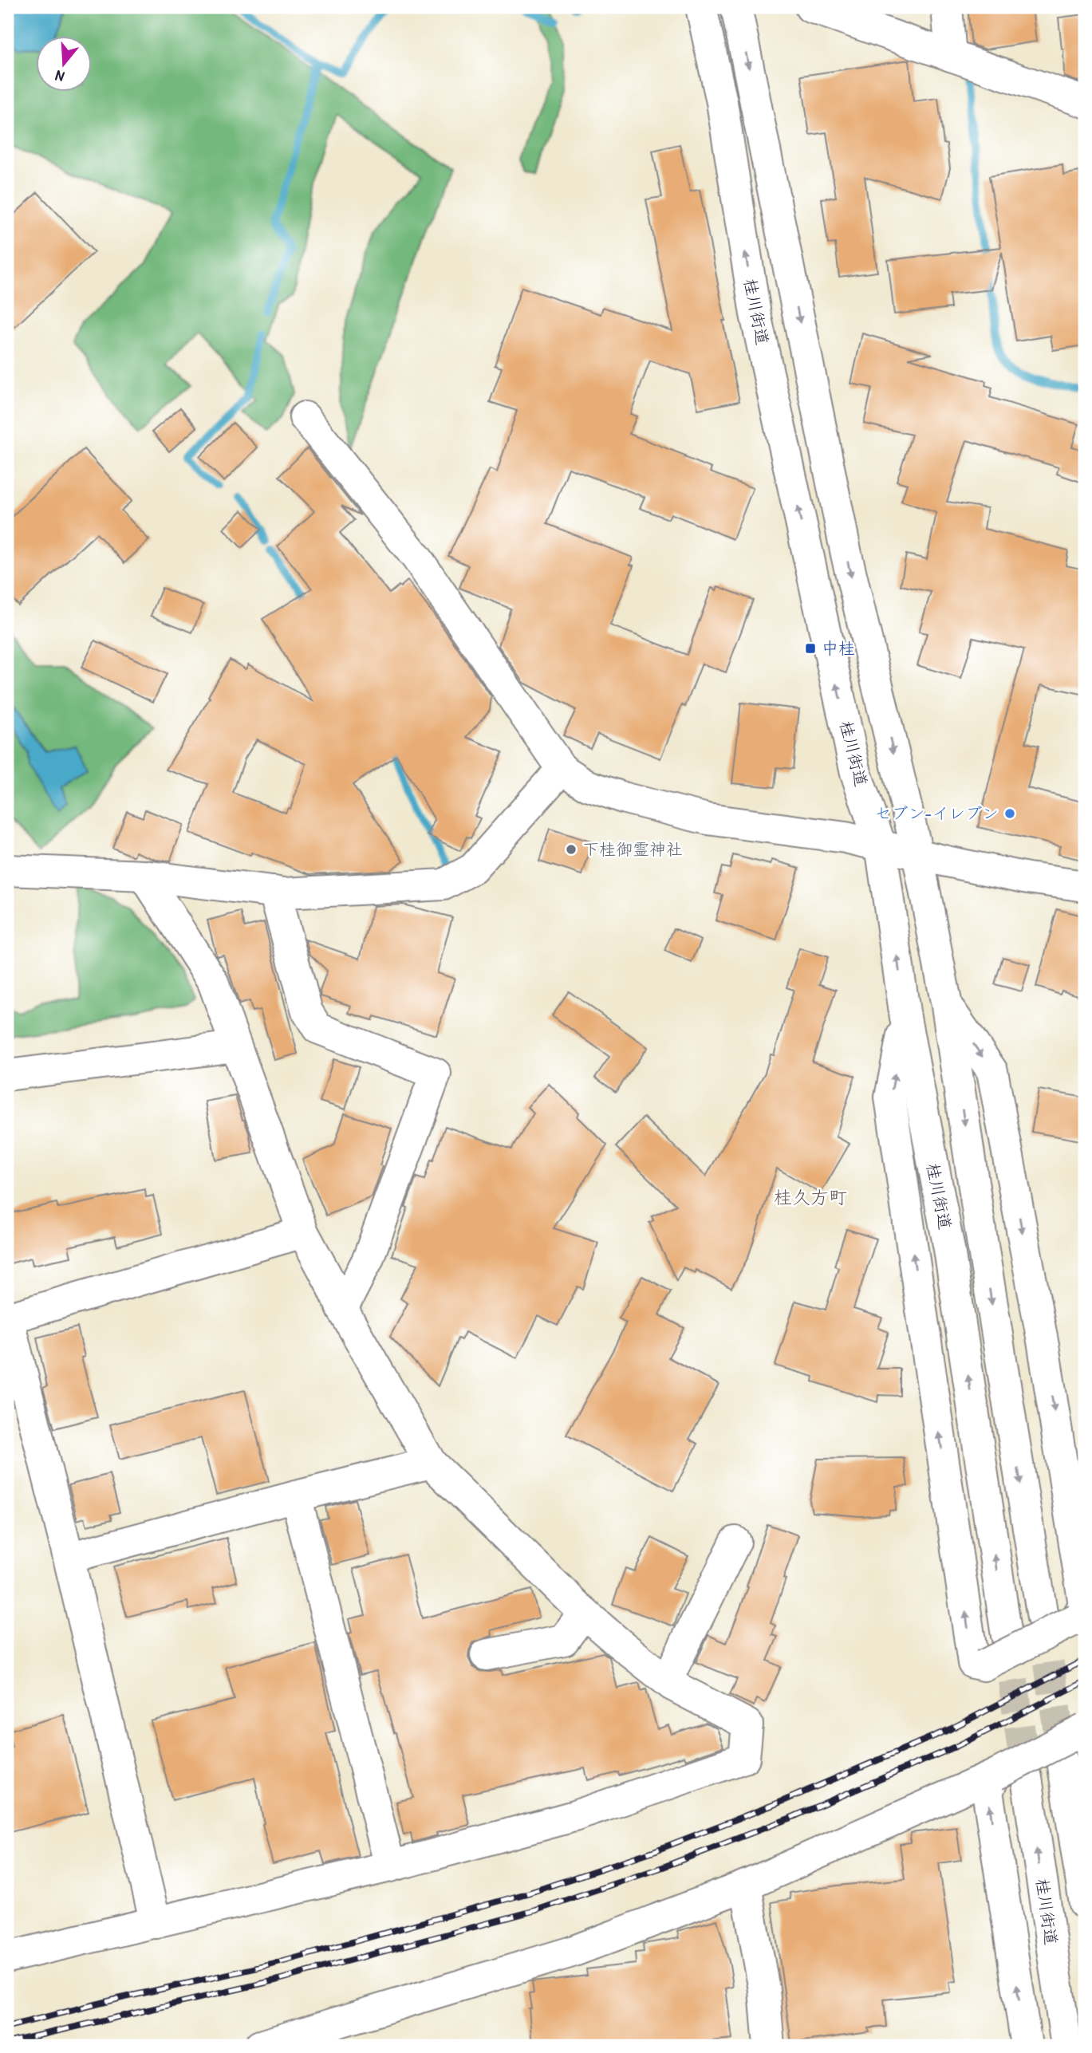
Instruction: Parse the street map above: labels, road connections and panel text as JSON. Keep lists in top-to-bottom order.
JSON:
{
  "streets": {
    "street": ["桂川街道"]
  },
  "districts": ["桂久方町"],
  "places": {
    "transit": ["中桂"],
    "other": ["セブン-イレブン", "下桂御霊神社"]
  },
  "north": "bottom"
}
